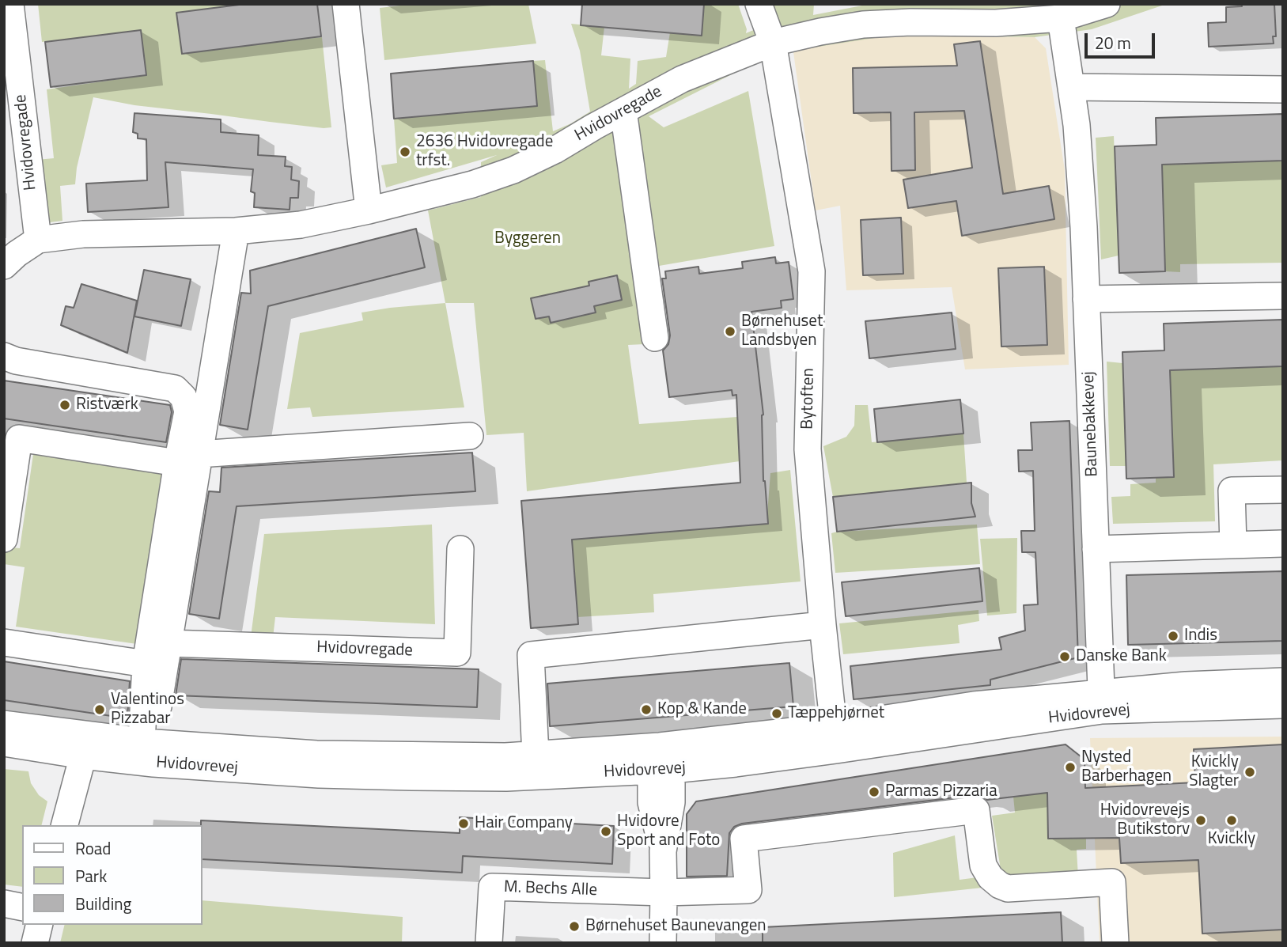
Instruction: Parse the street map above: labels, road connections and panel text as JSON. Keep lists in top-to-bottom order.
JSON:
{
  "streets": {
    "street": [
      "Hvidovregade",
      "Bytoften",
      "Baunebakkevej",
      "Hvidovrevej",
      "M. Bechs Alle"
    ]
  },
  "crossings": [
    ["Hvidovregade", "Bytoften"],
    ["Hvidovregade", "Baunebakkevej"],
    ["Bytoften", "Hvidovrevej"],
    ["Baunebakkevej", "Hvidovrevej"]
  ],
  "parks": ["Byggeren"],
  "places": [
    "2636 Hvidovregade trfst.",
    "Børnehuset Landsbyen",
    "Ristværk",
    "Indis",
    "Danske Bank",
    "Valentinos Pizzabar",
    "Kop & Kande",
    "Tæppehjørnet",
    "Nysted Barberhagen",
    "Kvickly Slagter",
    "Parmas Pizzaria",
    "Hvidovrevejs Butikstorv",
    "Kvickly",
    "Hair Company",
    "Hvidovre Sport and Foto",
    "Børnehuset Baunevangen"
  ],
  "legend": ["Road", "Park", "Building"],
  "scale_bar": "20 m"
}
